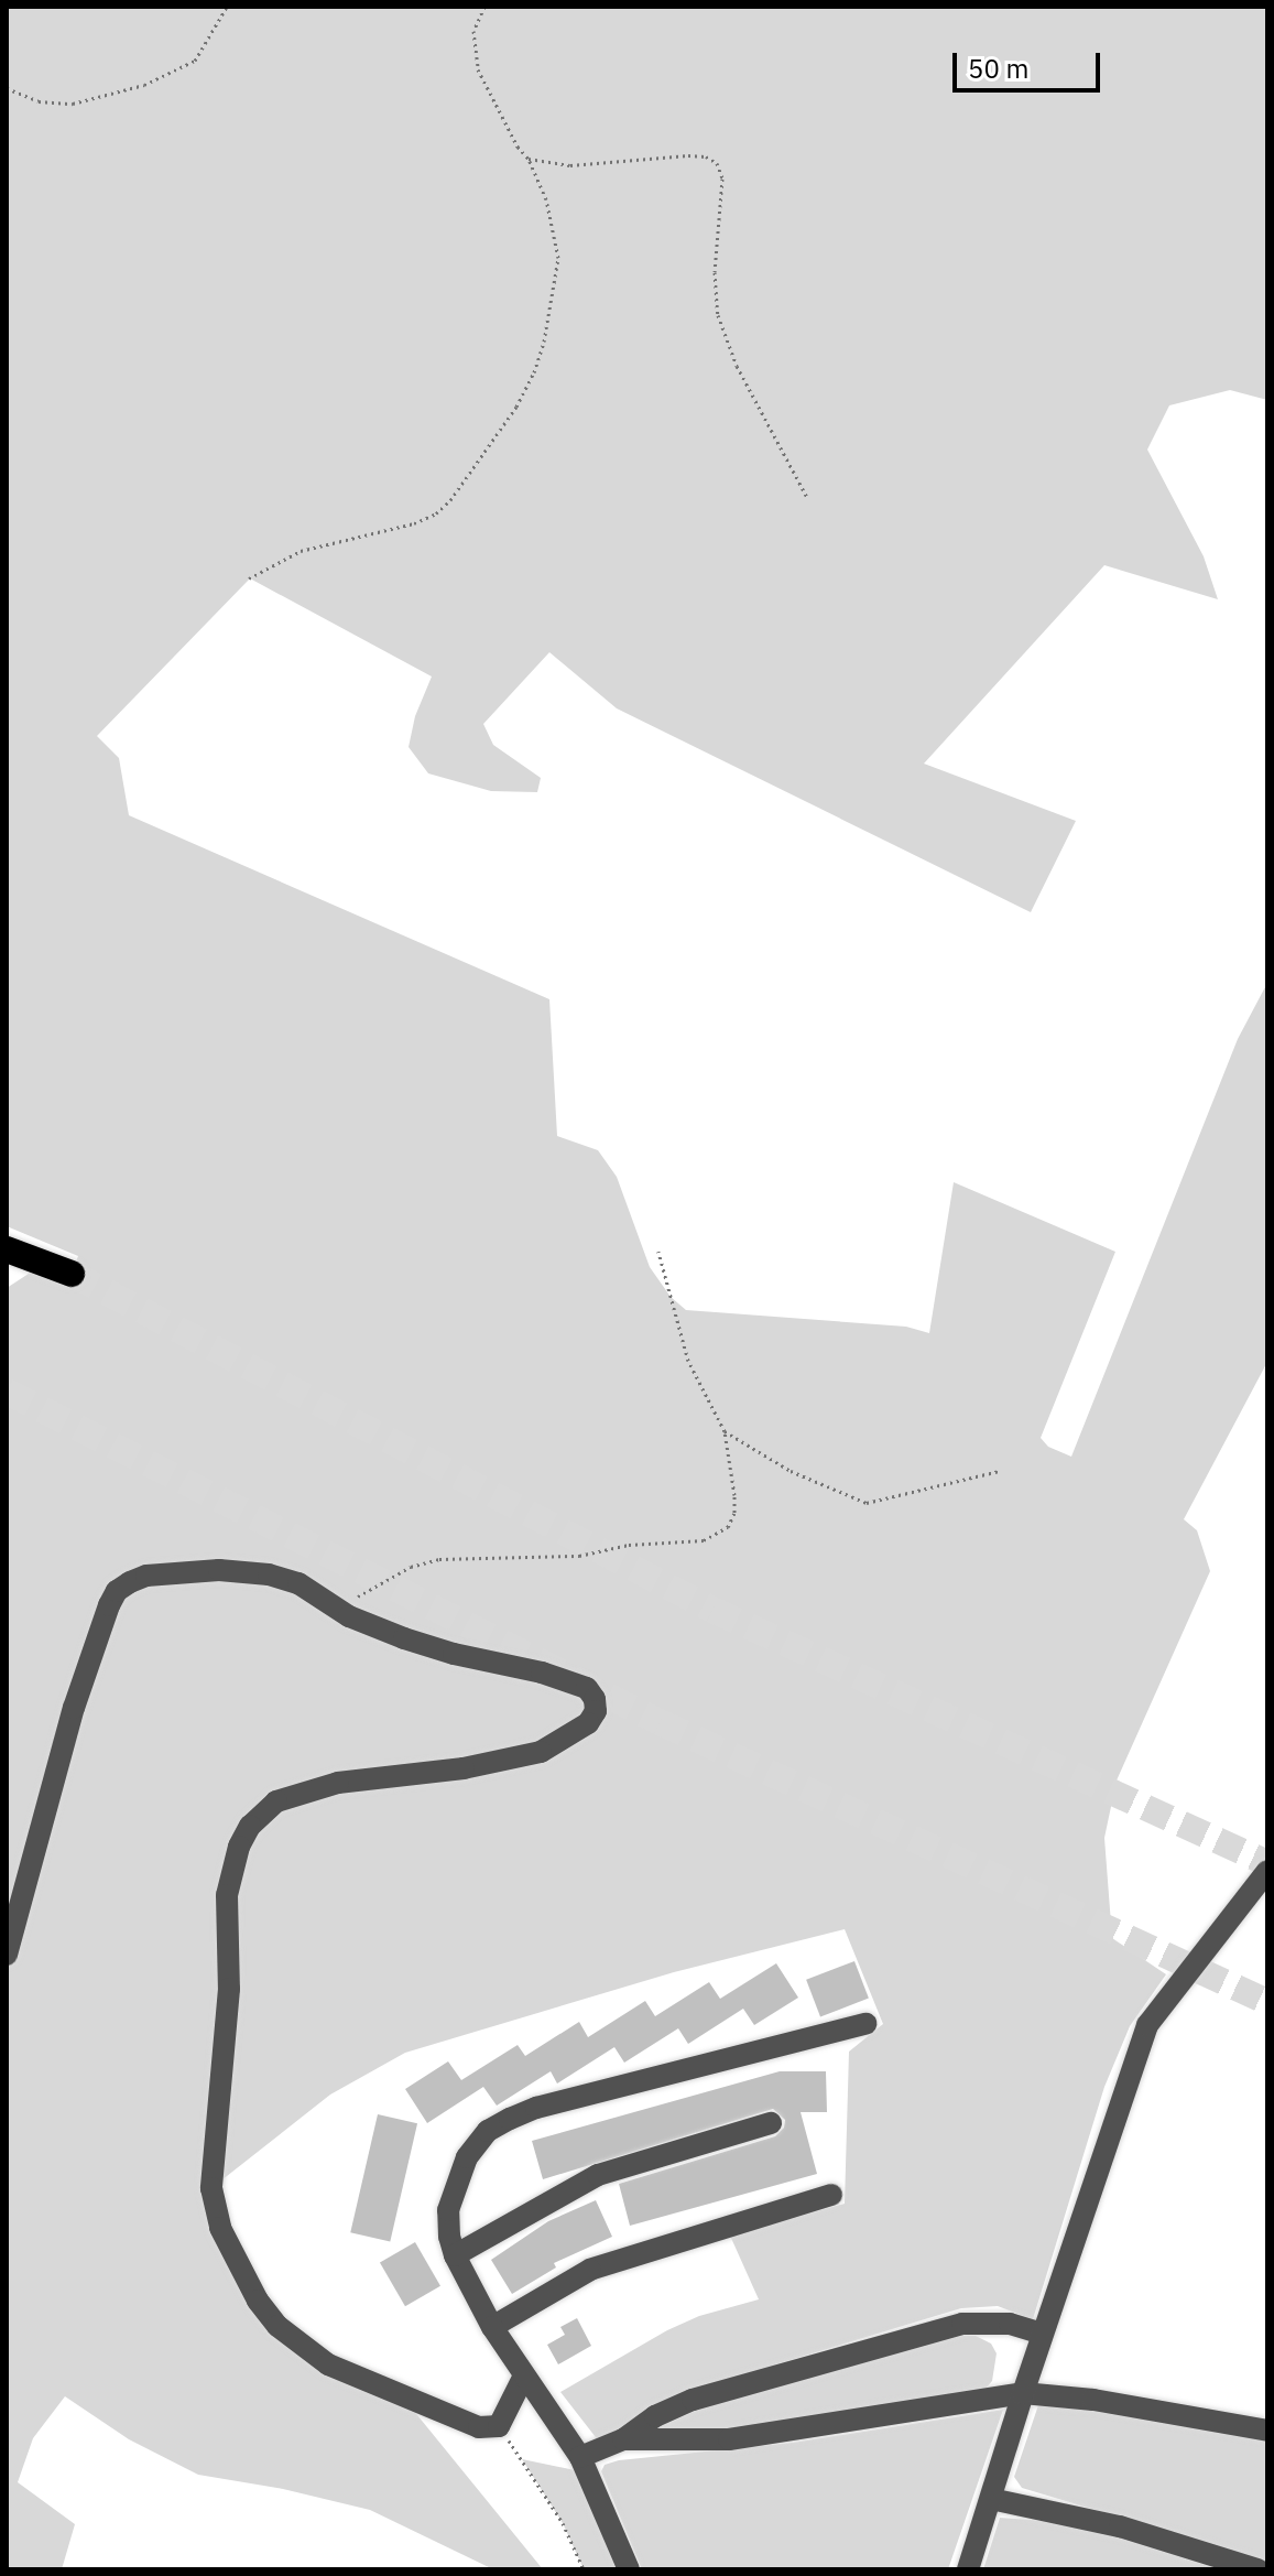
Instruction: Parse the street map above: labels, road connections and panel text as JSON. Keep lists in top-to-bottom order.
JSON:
{
  "scale_bar": "50 m"
}
